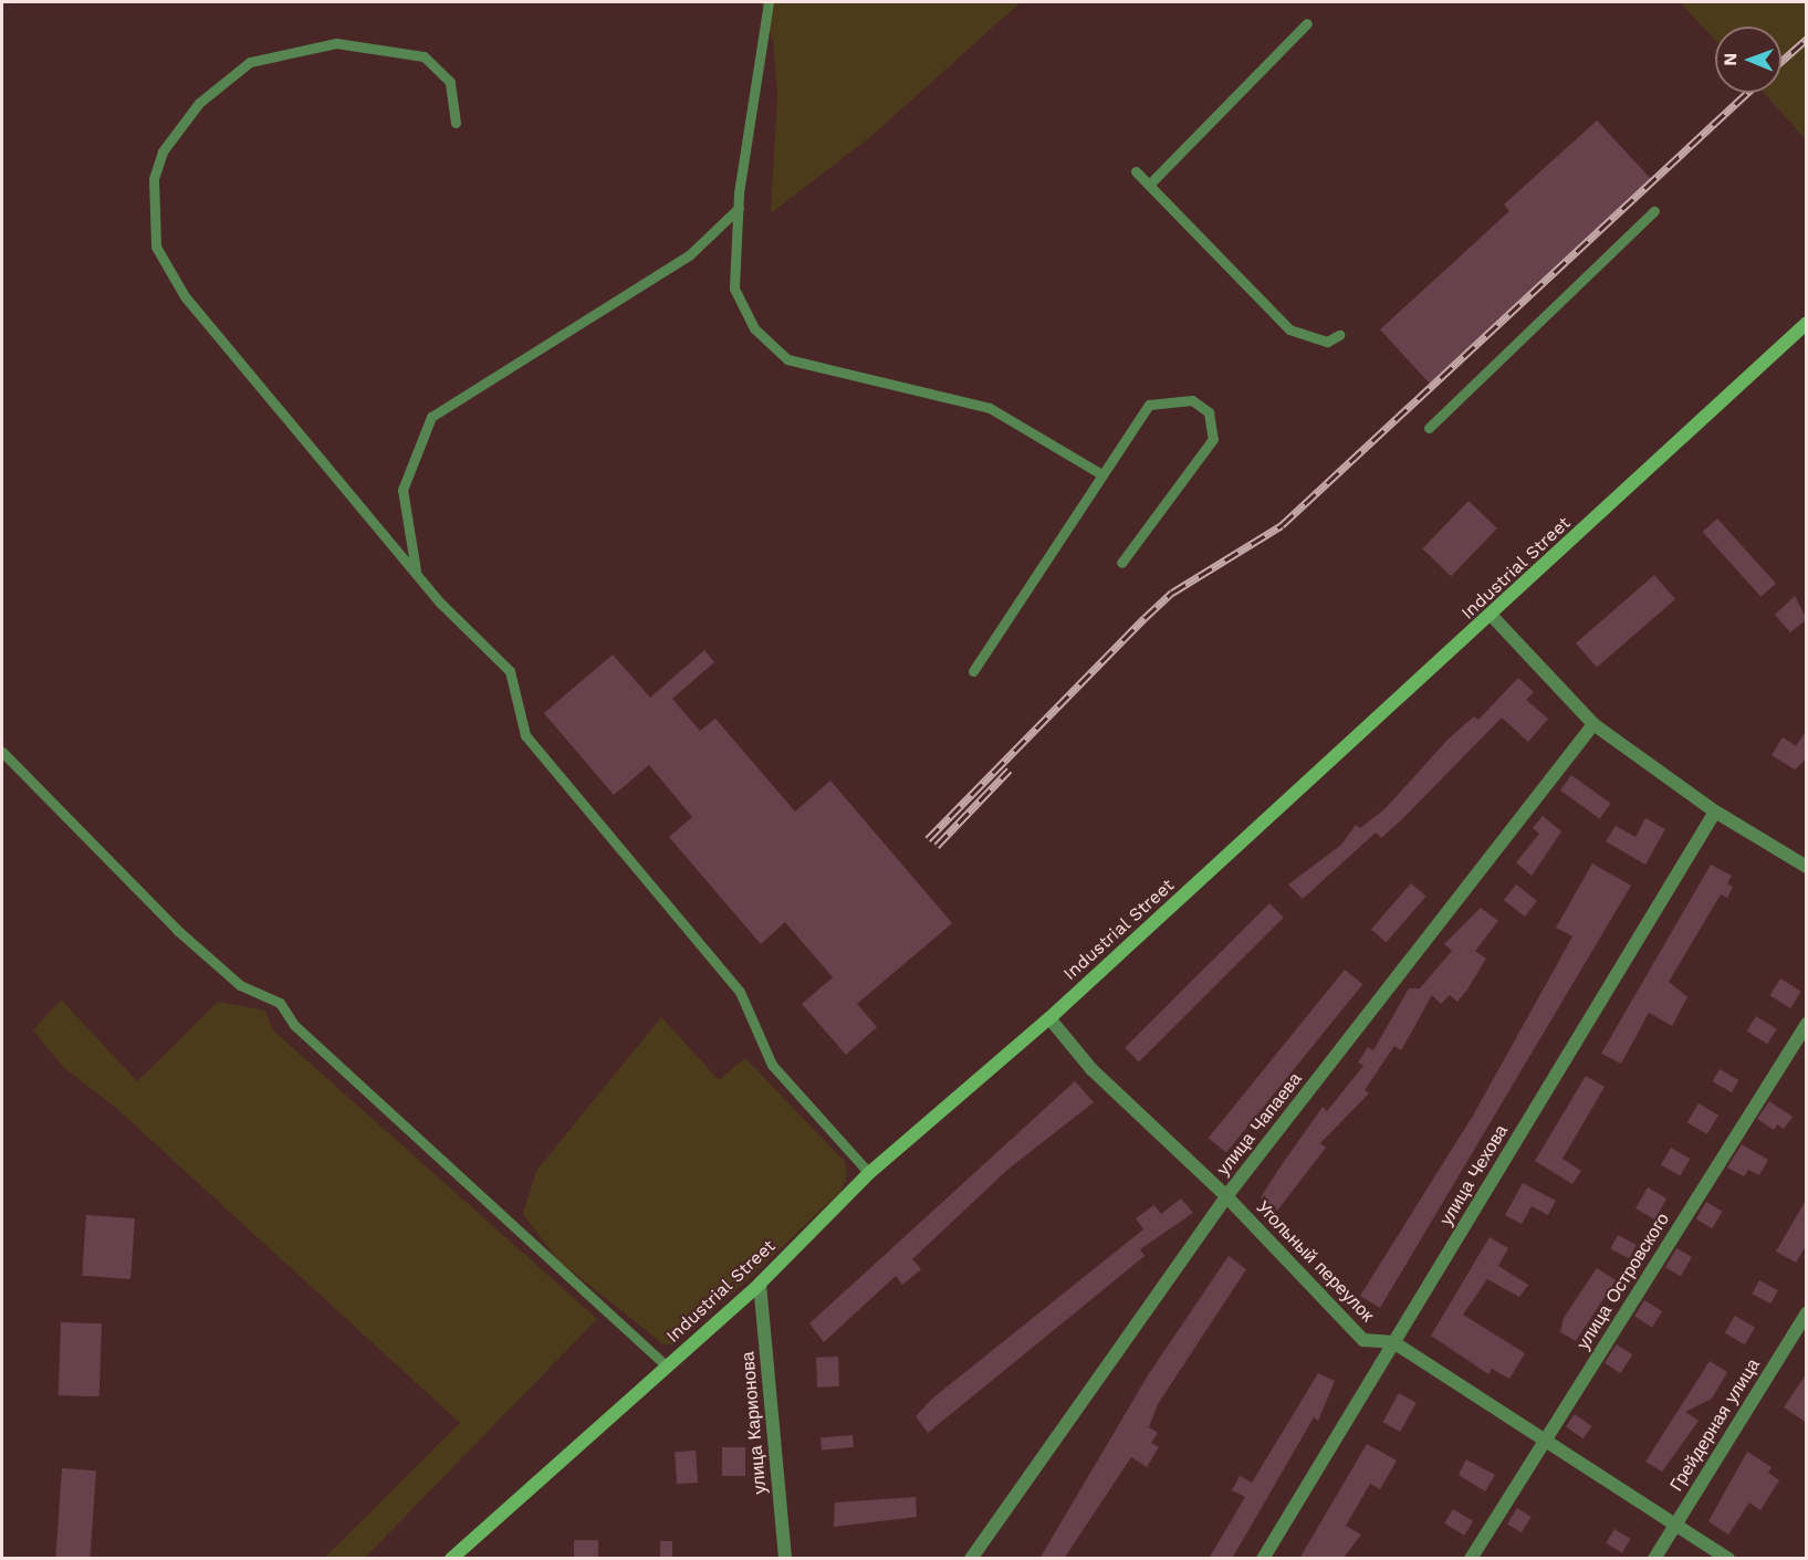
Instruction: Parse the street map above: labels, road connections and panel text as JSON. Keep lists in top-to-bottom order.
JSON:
{
  "streets": {
    "street": [
      "Industrial Street",
      "улица Чапаева",
      "улица Чехова",
      "Угольный переулок",
      "улица Островского",
      "улица Карионова",
      "Грейдерная улица"
    ]
  },
  "crossings": [
    ["Industrial Street", "Угольный переулок"],
    ["Industrial Street", "улица Карионова"],
    ["улица Чапаева", "Угольный переулок"],
    ["улица Чехова", "Угольный переулок"],
    ["Угольный переулок", "улица Островского"],
    ["Угольный переулок", "Грейдерная улица"]
  ],
  "north": "left"
}
